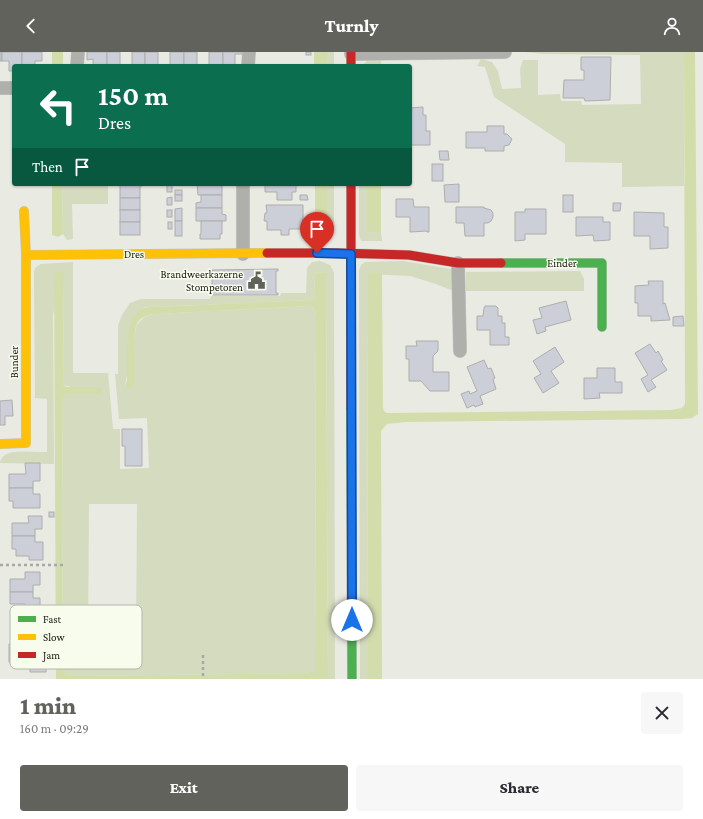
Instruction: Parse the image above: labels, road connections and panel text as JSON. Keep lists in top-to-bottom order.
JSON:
{
  "streets": {
    "street": ["Dres", "Einder", "Bunder"]
  },
  "crossings": [
    ["Dres", "Einder"],
    ["Dres", "Bunder"]
  ],
  "places": {
    "public building": ["Brandweerkazerne Stompetoren"]
  },
  "legend": ["Fast", "Slow", "Jam"],
  "page": {
    "header": "Turnly",
    "turn": ["150 m", "Dres"],
    "then": "Then",
    "heading": ["1 min", "160 m · 09:29"],
    "buttons": ["Exit", "Share"]
  }
}
